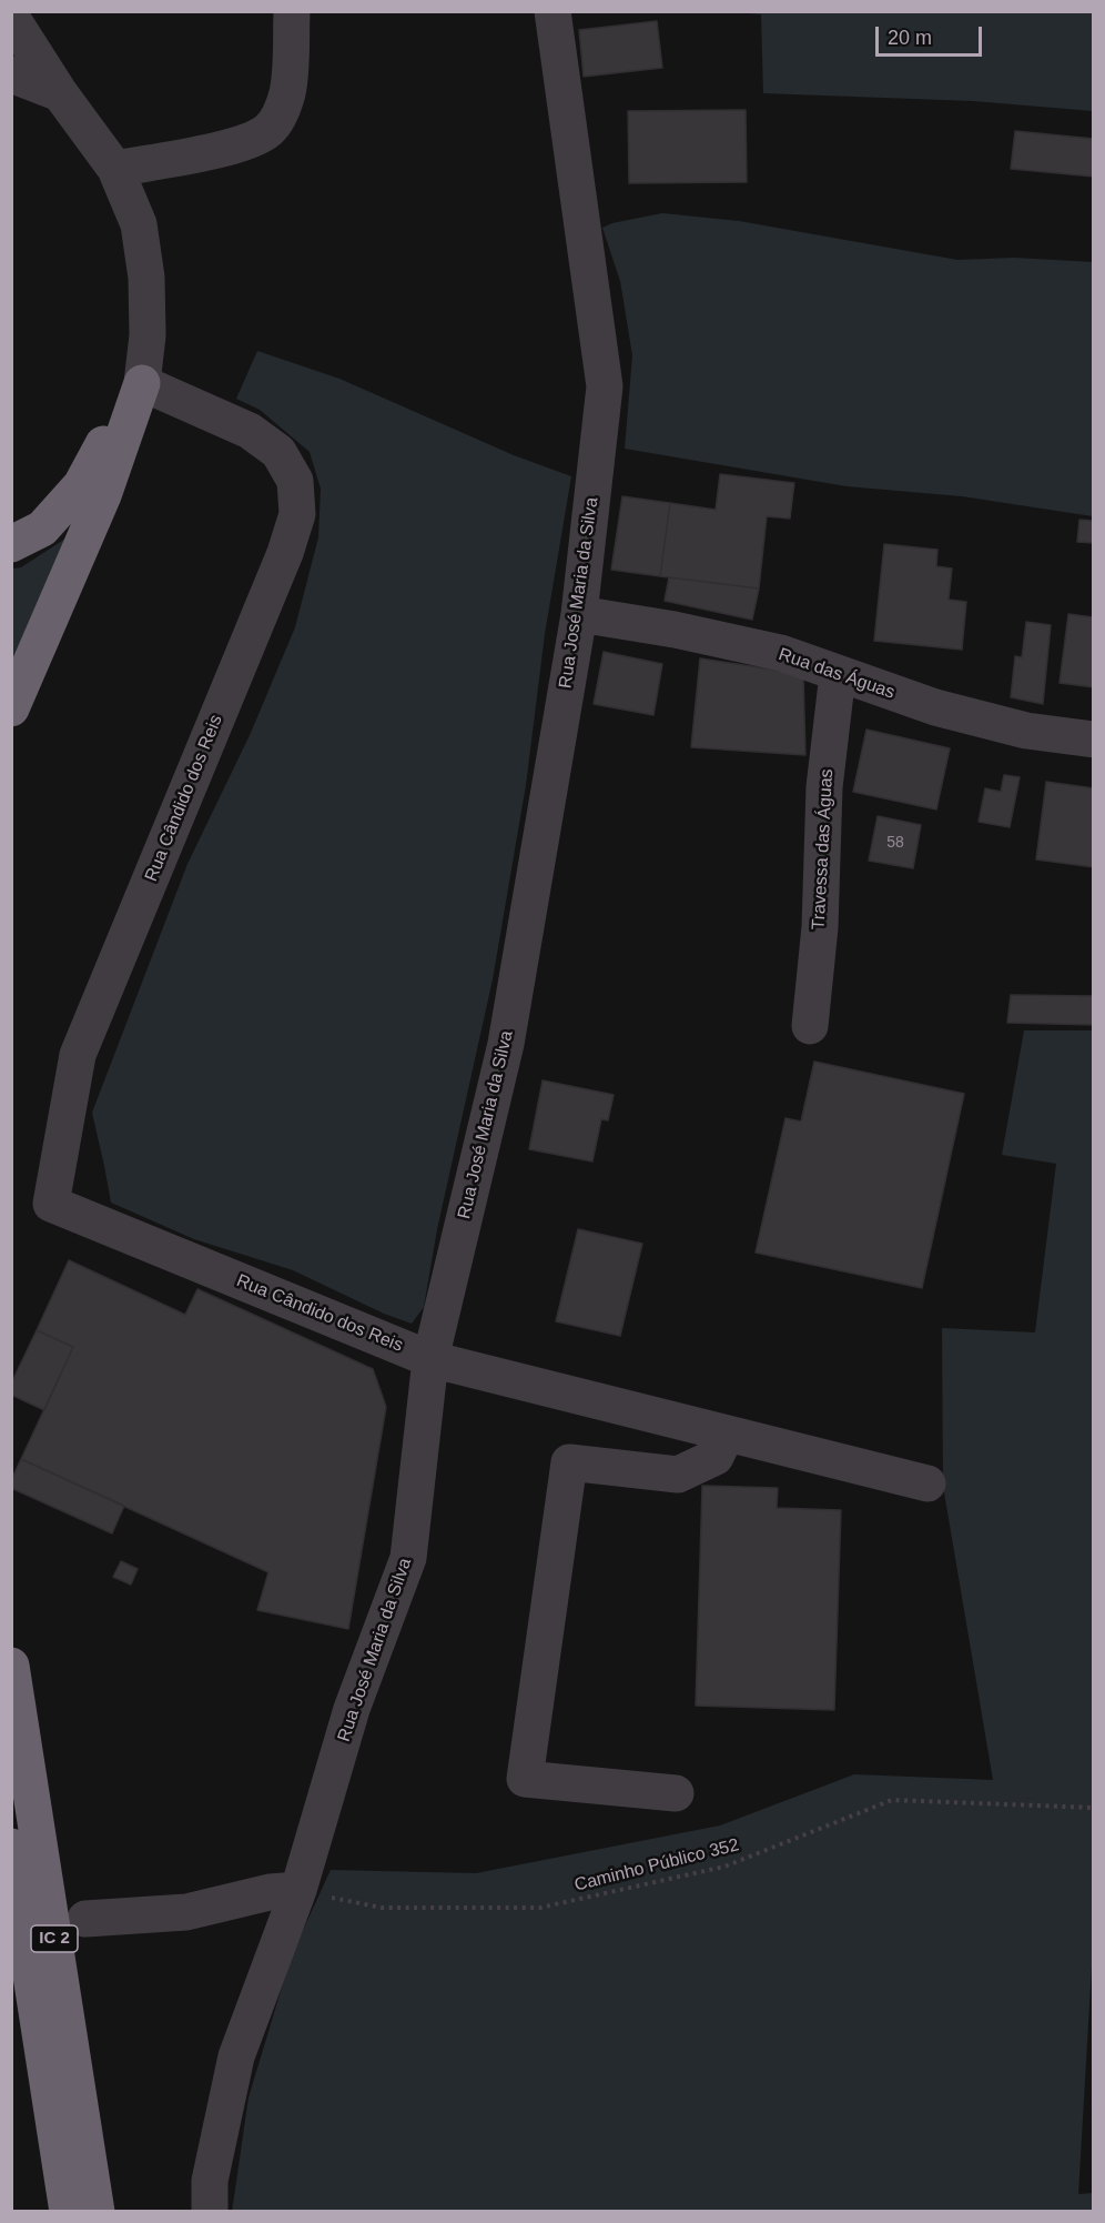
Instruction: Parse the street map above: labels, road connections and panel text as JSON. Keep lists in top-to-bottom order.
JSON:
{
  "streets": {
    "highway": ["IC 2"],
    "street": [
      "Rua José Maria da Silva",
      "Rua das Águas",
      "Rua Cândido dos Reis",
      "Travessa das Águas"
    ],
    "path": ["Caminho Público 352"]
  },
  "crossings": [
    ["Rua José Maria da Silva", "Rua das Águas"],
    ["Rua José Maria da Silva", "Rua Cândido dos Reis"],
    ["Rua José Maria da Silva", "Caminho Público 352"],
    ["Rua das Águas", "Travessa das Águas"]
  ],
  "house_numbers": ["58"],
  "scale_bar": "20 m"
}
